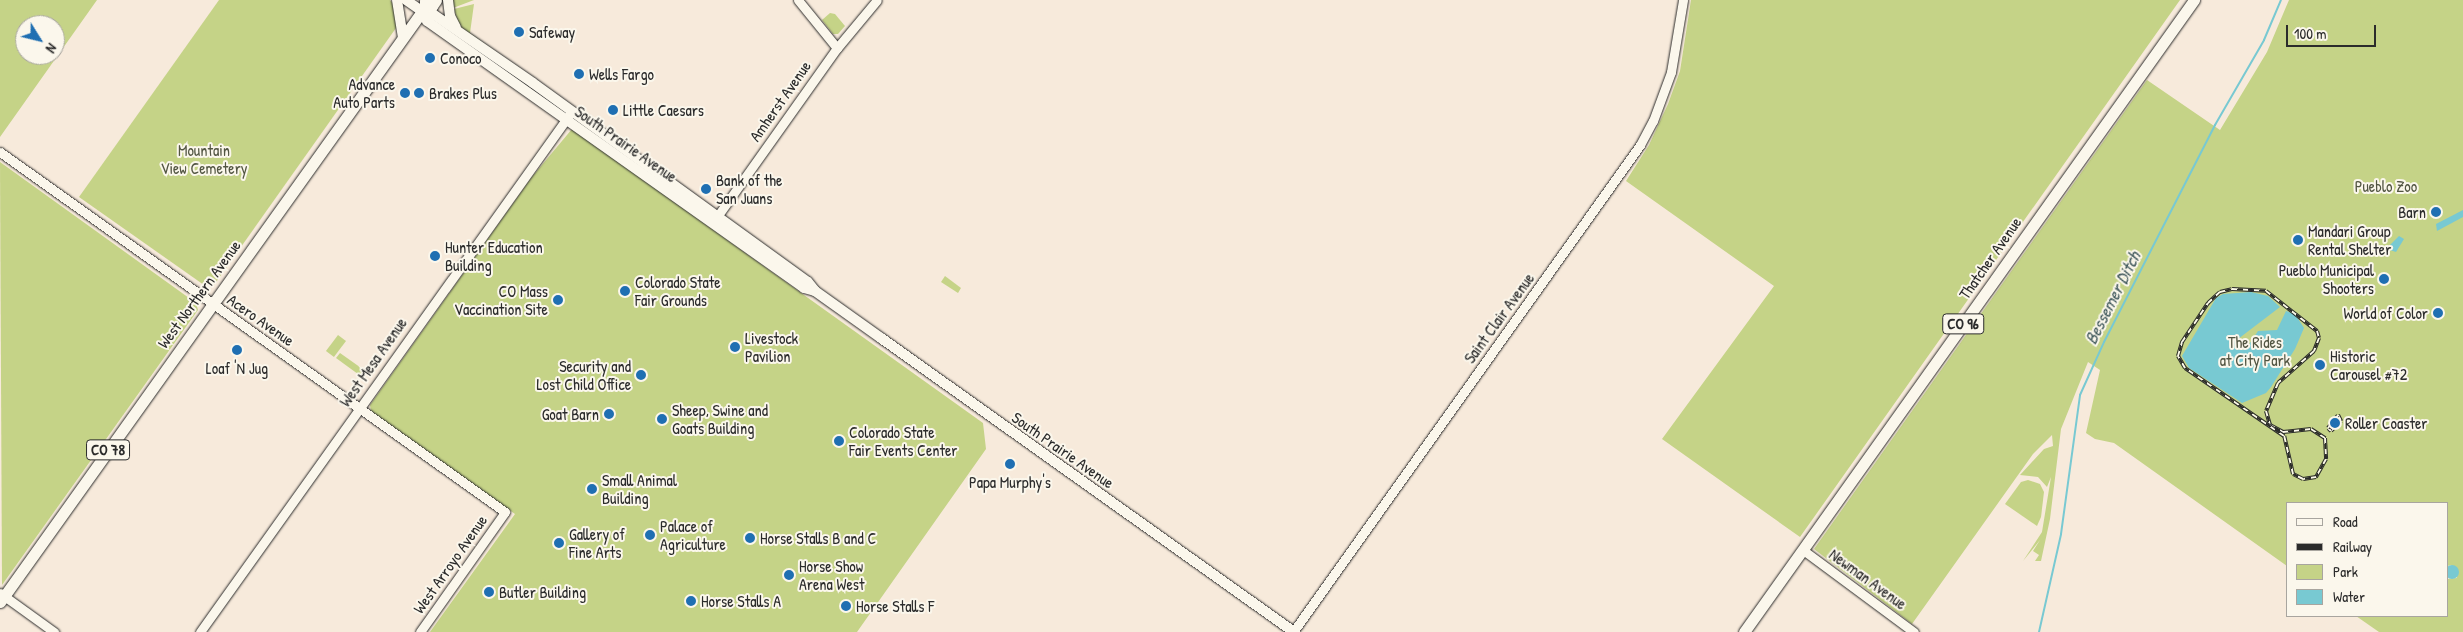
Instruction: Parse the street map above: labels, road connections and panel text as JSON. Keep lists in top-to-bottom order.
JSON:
{
  "streets": {
    "main road": [
      "South Prairie Avenue",
      "Thatcher Avenue",
      "West Northern Avenue",
      "CO 96",
      "CO 78"
    ],
    "street": [
      "Amherst Avenue",
      "Saint Clair Avenue",
      "Acero Avenue",
      "West Mesa Avenue",
      "West Arroyo Avenue",
      "Newman Avenue"
    ]
  },
  "crossings": [
    ["Amherst Avenue", "South Prairie Avenue"],
    ["South Prairie Avenue", "West Northern Avenue"],
    ["South Prairie Avenue", "Saint Clair Avenue"],
    ["South Prairie Avenue", "West Mesa Avenue"],
    ["Thatcher Avenue", "Newman Avenue"],
    ["West Northern Avenue", "Acero Avenue"],
    ["Acero Avenue", "West Mesa Avenue"],
    ["Acero Avenue", "West Arroyo Avenue"]
  ],
  "water": ["Bessemer Ditch"],
  "parks": ["Mountain View Cemetery", "Pueblo Zoo", "The Rides at City Park"],
  "places": [
    "Safeway",
    "Conoco",
    "Wells Fargo",
    "Advance Auto Parts",
    "Brakes Plus",
    "Little Caesars",
    "Bank of the San Juans",
    "Barn",
    "Mandari Group Rental Shelter",
    "Hunter Education Building",
    "Pueblo Municipal Shooters",
    "Colorado State Fair Grounds",
    "CO Mass Vaccination Site",
    "World of Color",
    "Livestock Pavilion",
    "Loaf 'N Jug",
    "Historic Carousel #72",
    "Security and Lost Child Office",
    "Goat Barn",
    "Sheep, Swine and Goats Building",
    "Roller Coaster",
    "Colorado State Fair Events Center",
    "Papa Murphy's",
    "Small Animal Building",
    "Palace of Agriculture",
    "Horse Stalls B and C",
    "Gallery of Fine Arts",
    "Horse Show Arena West",
    "Butler Building",
    "Horse Stalls A",
    "Horse Stalls F"
  ],
  "legend": [
    "Road",
    "Railway",
    "Park",
    "Water"
  ],
  "scale_bar": "100 m",
  "north": "bottom right"
}
